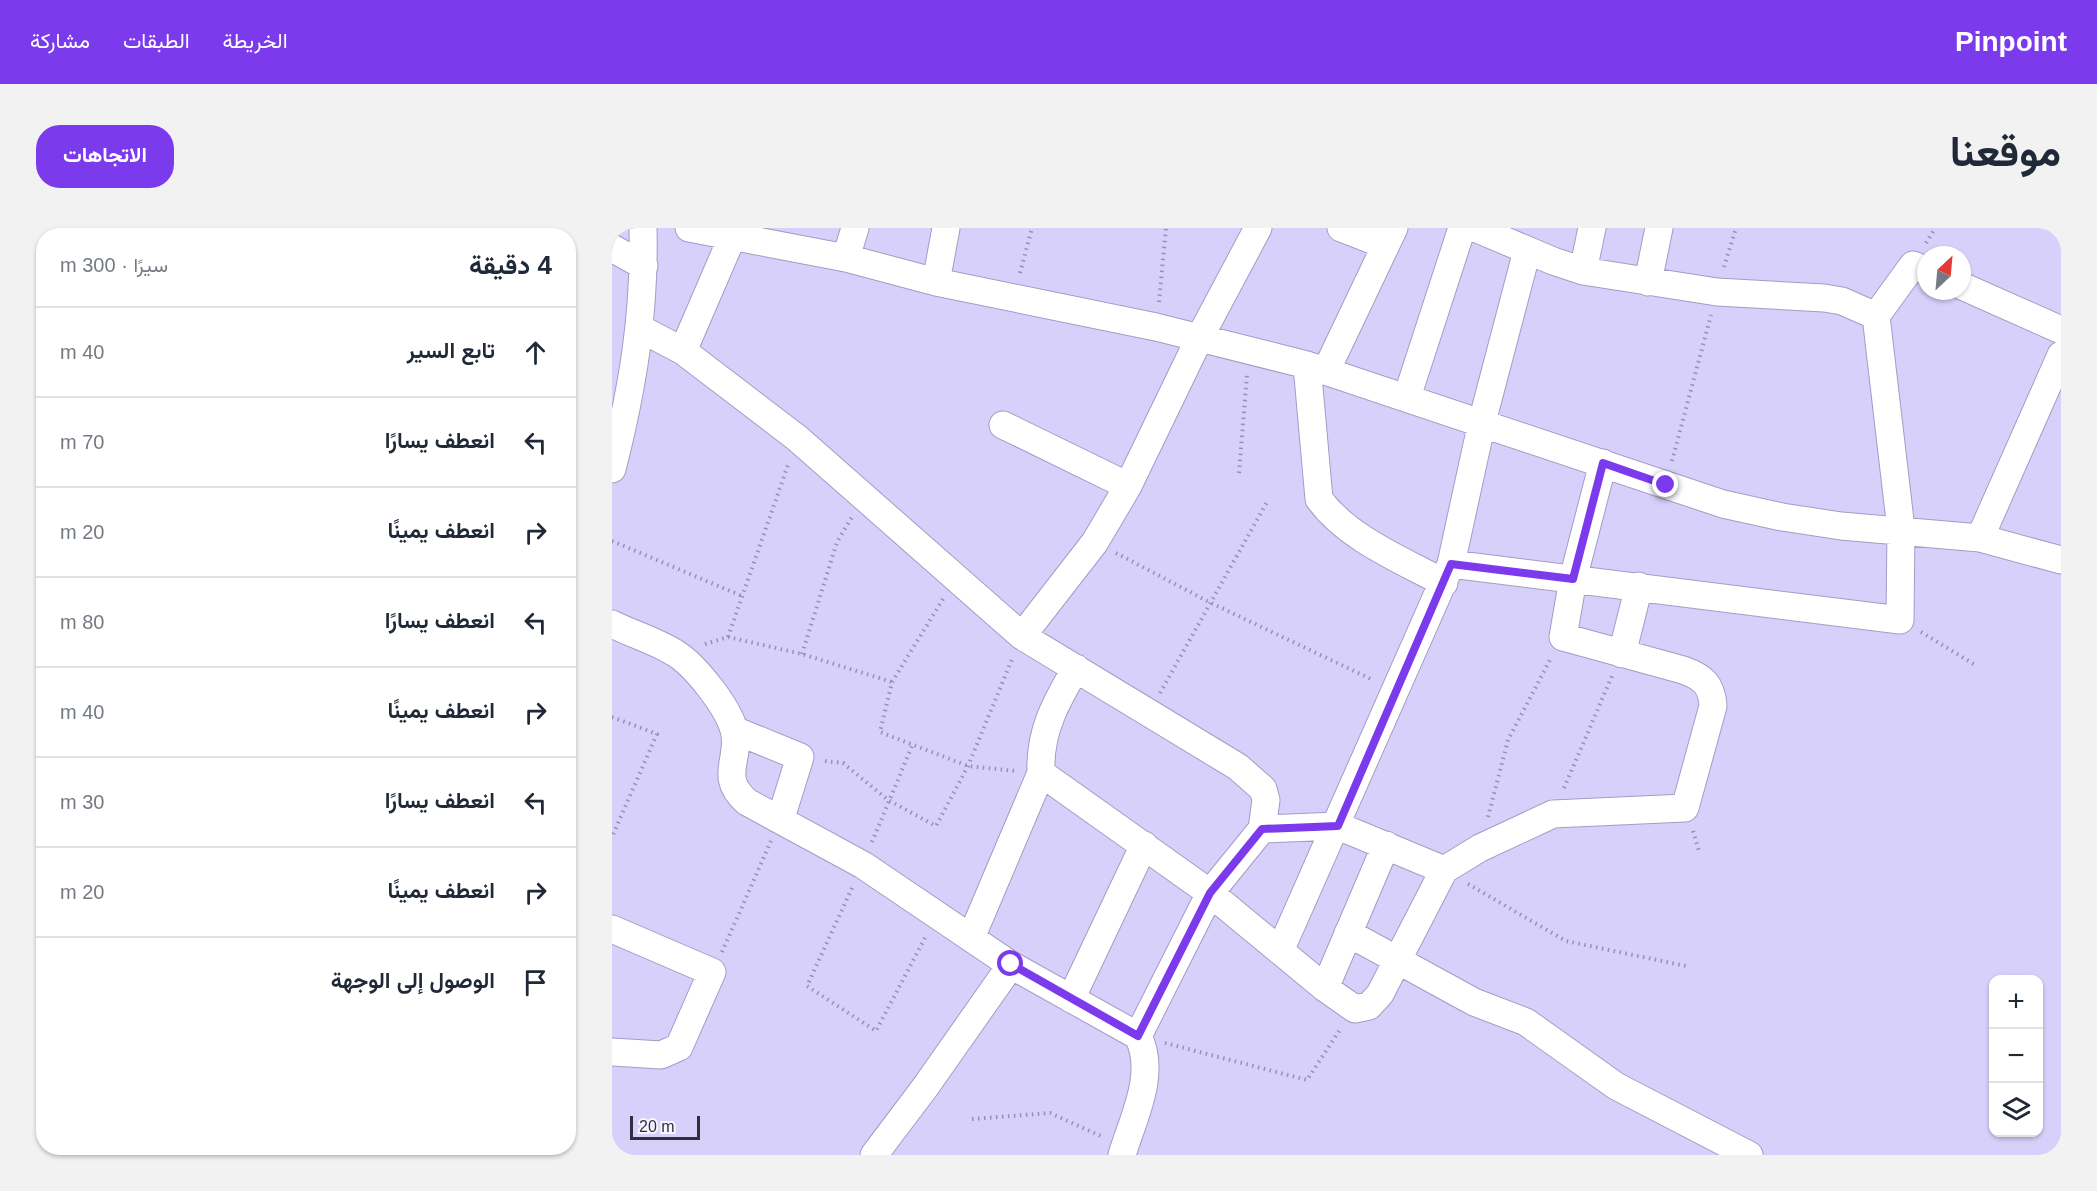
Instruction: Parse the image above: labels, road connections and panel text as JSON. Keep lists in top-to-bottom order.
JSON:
{
  "scale_bar": "20 m",
  "north": "top right",
  "page": {
    "header": "Pinpoint",
    "nav": ["الخريطة", "الطبقات", "مشاركة"],
    "title": "موقعنا",
    "buttons": "الاتجاهات",
    "heading": ["4 دقيقة", "سيرًا · 300 m"],
    "list": [
      ["تابع السير", "40 m"],
      ["انعطف يسارًا", "70 m"],
      ["انعطف يمينًا", "20 m"],
      ["انعطف يسارًا", "80 m"],
      ["انعطف يمينًا", "40 m"],
      ["انعطف يسارًا", "30 m"],
      ["انعطف يمينًا", "20 m"],
      "الوصول إلى الوجهة"
    ],
    "map_buttons": ["+", "−"],
    "scale": "20 m"
  }
}
